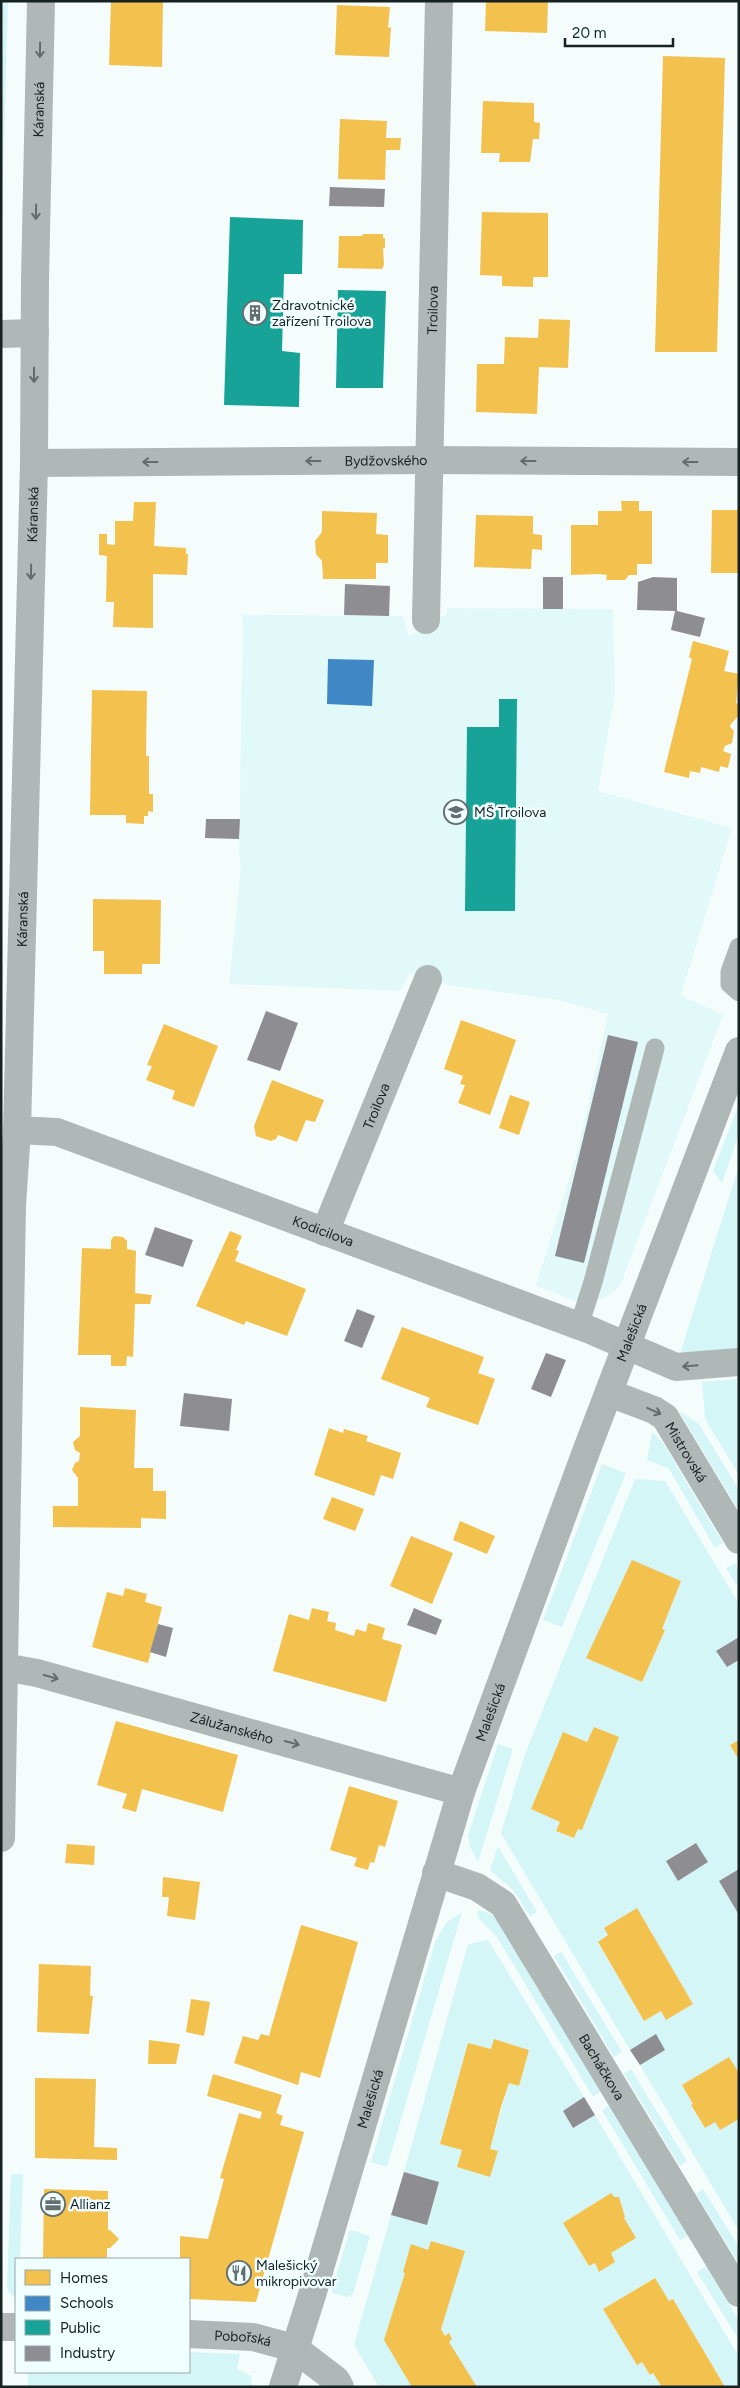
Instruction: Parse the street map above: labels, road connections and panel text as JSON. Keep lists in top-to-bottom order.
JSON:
{
  "streets": {
    "street": [
      "Káranská",
      "Troilova",
      "Bydžovského",
      "Kodicilova",
      "Malešická",
      "Mistrovská",
      "Zálužanského",
      "Bacháčkova",
      "Pobořská"
    ]
  },
  "crossings": [
    ["Káranská", "Bydžovského"],
    ["Káranská", "Kodicilova"],
    ["Káranská", "Zálužanského"],
    ["Troilova", "Bydžovského"],
    ["Troilova", "Kodicilova"],
    ["Kodicilova", "Malešická"],
    ["Malešická", "Mistrovská"],
    ["Malešická", "Zálužanského"],
    ["Malešická", "Bacháčkova"],
    ["Malešická", "Pobořská"]
  ],
  "one_way": [
    "Káranská",
    "Bydžovského",
    "Mistrovská",
    "Zálužanského"
  ],
  "places": {
    "building": ["Zdravotnické zařízení Troilova"],
    "school or university": ["MŠ Troilova"],
    "office": ["Allianz"],
    "restaurant": ["Malešický mikropivovar"]
  },
  "legend": [
    "Homes",
    "Schools",
    "Public",
    "Industry"
  ],
  "scale_bar": "20 m"
}
